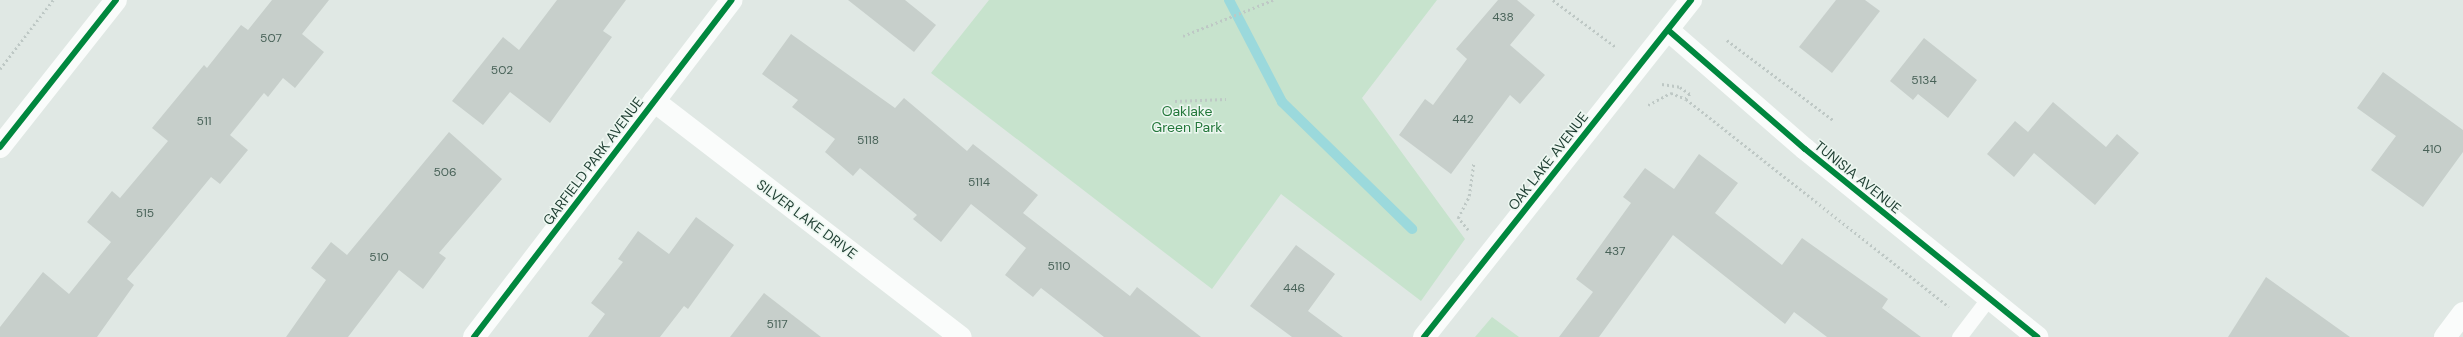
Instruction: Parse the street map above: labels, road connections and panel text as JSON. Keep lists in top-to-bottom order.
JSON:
{
  "streets": {
    "street": [
      "GARFIELD PARK AVENUE",
      "OAK LAKE AVENUE",
      "TUNISIA AVENUE",
      "SILVER LAKE DRIVE"
    ]
  },
  "crossings": [
    ["GARFIELD PARK AVENUE", "SILVER LAKE DRIVE"],
    ["OAK LAKE AVENUE", "TUNISIA AVENUE"]
  ],
  "parks": ["Oaklake Green Park"],
  "house_numbers": [
    "438",
    "507",
    "502",
    "5134",
    "442",
    "511",
    "5118",
    "410",
    "506",
    "5114",
    "515",
    "437",
    "510",
    "5110",
    "446",
    "5117"
  ]
}
